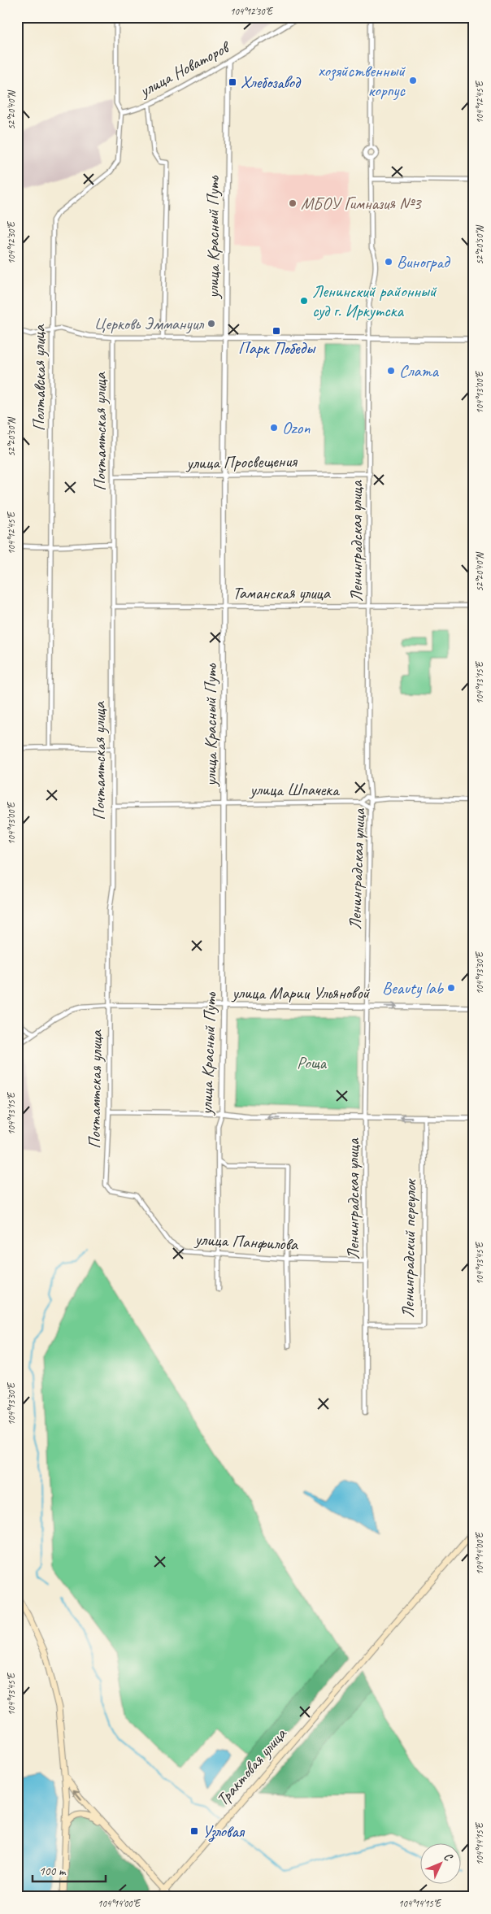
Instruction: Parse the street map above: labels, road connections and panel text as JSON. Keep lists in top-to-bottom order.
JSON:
{
  "streets": {
    "main road": ["Трактовая улица"],
    "street": [
      "улица Новаторов",
      "улица Красный Путь",
      "Полтавская улица",
      "Почтамтская улица",
      "улица Просвещения",
      "Ленинградская улица",
      "Таманская улица",
      "улица Шпачека",
      "улица Марии Ульяновой",
      "улица Панфилова",
      "Ленинградский переулок"
    ]
  },
  "crossings": [
    ["улица Новаторов", "улица Красный Путь"],
    ["улица Новаторов", "Полтавская улица"],
    ["улица Красный Путь", "улица Просвещения"],
    ["улица Красный Путь", "Таманская улица"],
    ["улица Красный Путь", "улица Шпачека"],
    ["улица Красный Путь", "улица Марии Ульяновой"],
    ["улица Красный Путь", "улица Панфилова"],
    ["Почтамтская улица", "улица Просвещения"],
    ["Почтамтская улица", "Таманская улица"],
    ["Почтамтская улица", "улица Шпачека"],
    ["Почтамтская улица", "улица Марии Ульяновой"],
    ["Почтамтская улица", "улица Панфилова"],
    ["улица Просвещения", "Ленинградская улица"],
    ["Ленинградская улица", "Таманская улица"],
    ["Ленинградская улица", "улица Шпачека"],
    ["Ленинградская улица", "улица Марии Ульяновой"],
    ["Ленинградская улица", "улица Панфилова"],
    ["Ленинградская улица", "Ленинградский переулок"]
  ],
  "parks": ["Роща"],
  "places": {
    "other": [
      "хозяйственный корпус",
      "МБОУ Гимназия №3",
      "Виноград",
      "Ленинский районный суд г. Иркутска",
      "Церковь Эммануил",
      "Слата",
      "Ozon",
      "Beauty lab"
    ],
    "transit": ["Хлебозавод", "Парк Победы", "Узловая"]
  },
  "scale_bar": "100 m",
  "north": "top right",
  "coordinates": [
    "104°12'30\"E",
    "104°12'45\"E",
    "52°20'40\"N",
    "52°20'50\"N",
    "104°13'00\"E",
    "52°20'30\"N",
    "104°13'15\"E",
    "104°13'30\"E",
    "104°13'45\"E",
    "104°14'00\"E",
    "104°14'15\"E"
  ]
}
